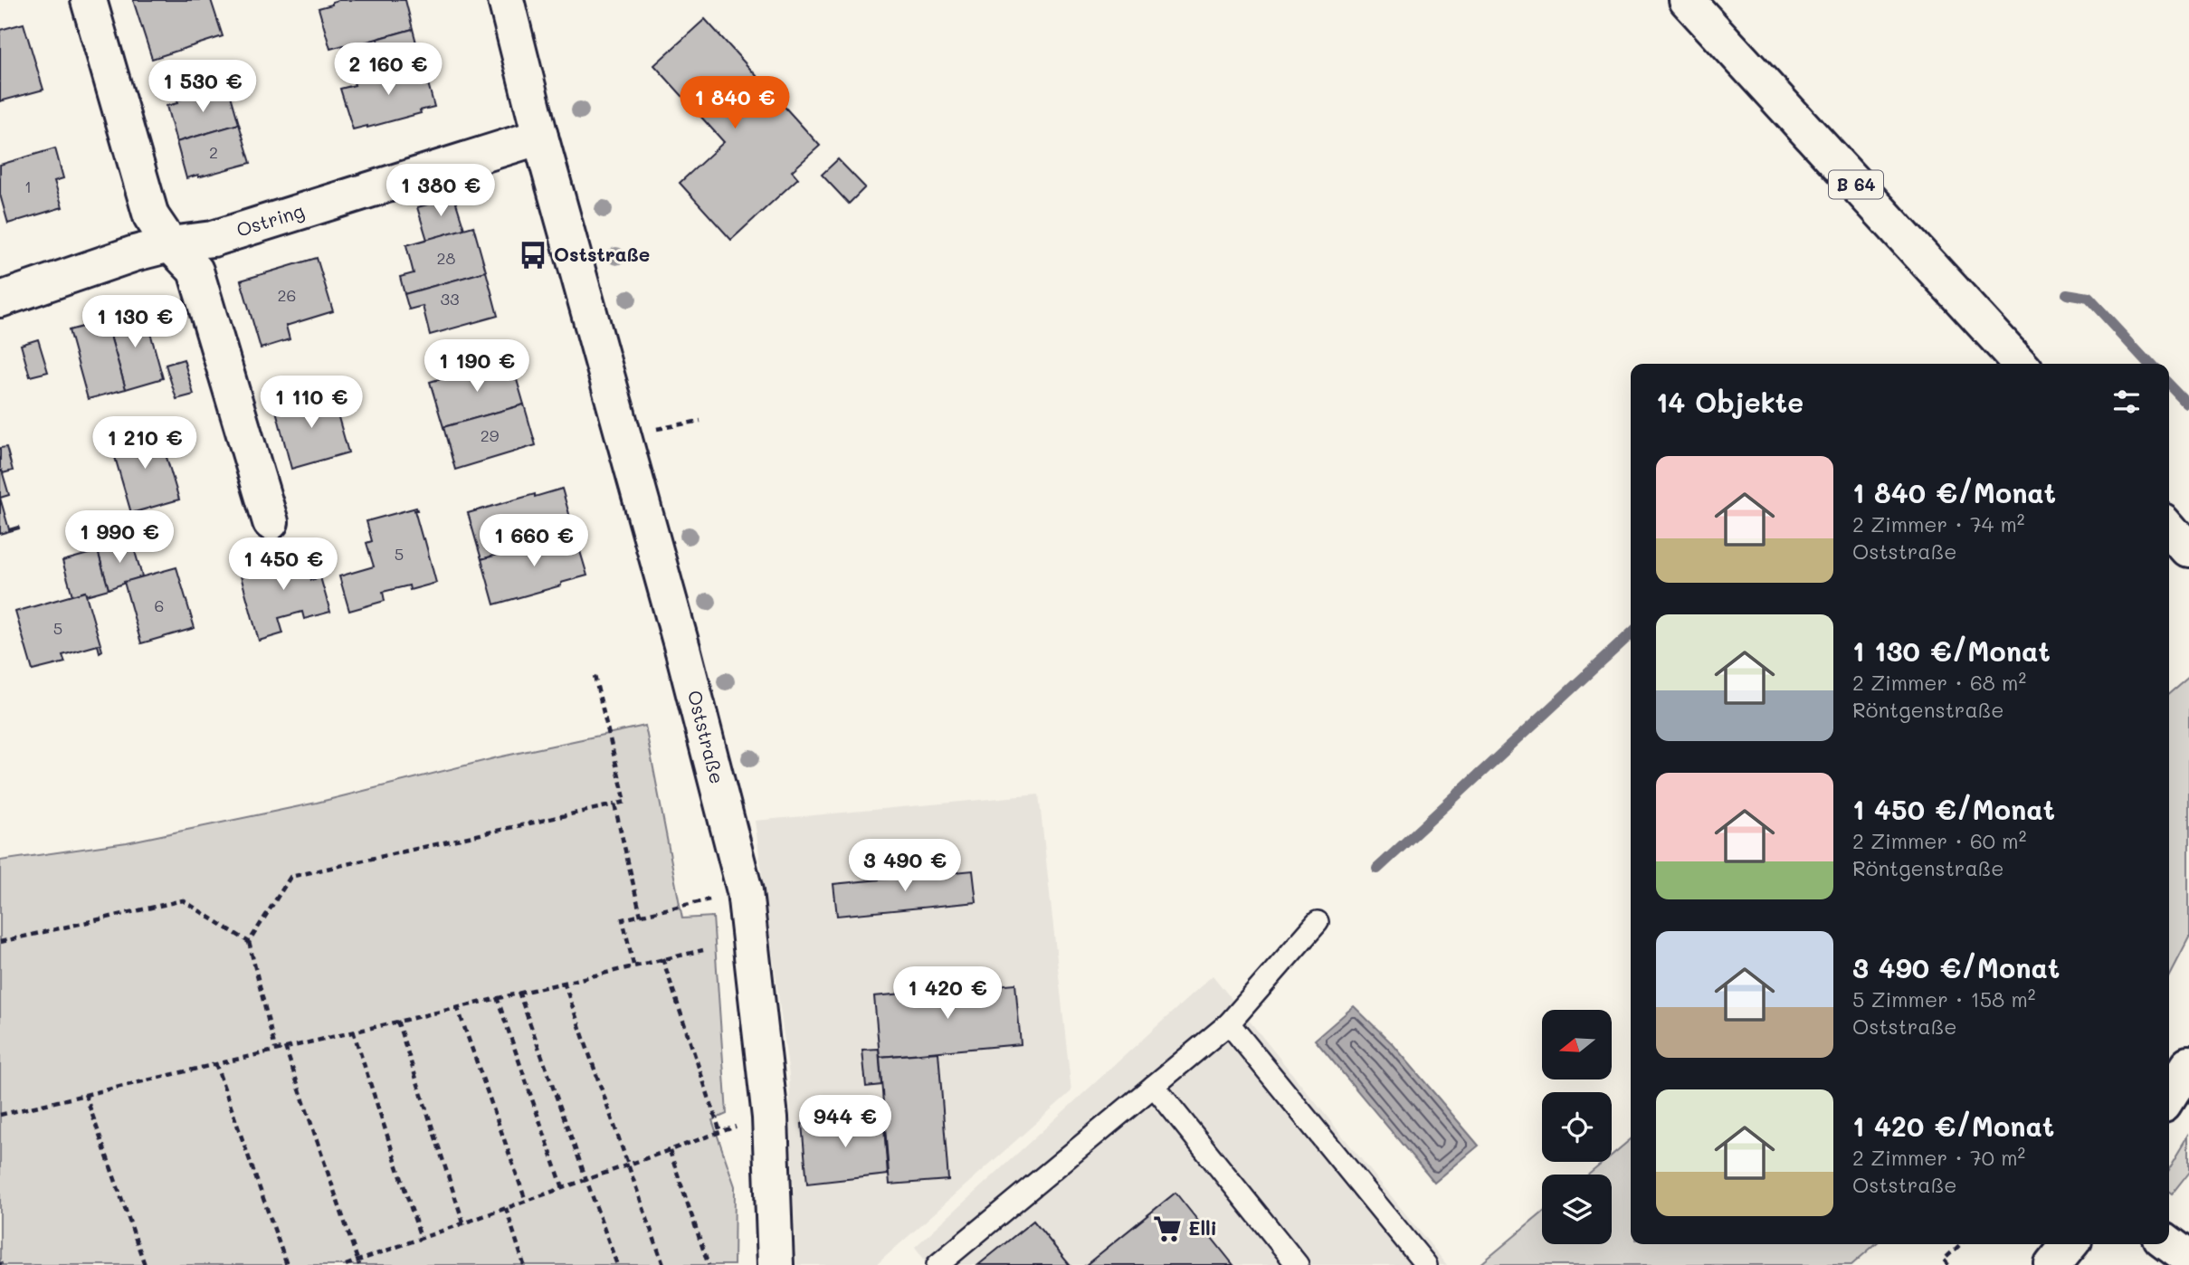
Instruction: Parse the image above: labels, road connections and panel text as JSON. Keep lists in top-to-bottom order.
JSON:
{
  "streets": {
    "street": ["B 64", "Ostring", "Oststraße"]
  },
  "crossings": [
    ["Ostring", "Oststraße"]
  ],
  "places": {
    "bus stop": ["Oststraße"],
    "supermarket": ["Elli"]
  },
  "house_numbers": [
    "2",
    "1",
    "28",
    "26",
    "33",
    "29",
    "5",
    "6",
    "5"
  ],
  "north": "left",
  "page": {
    "price": [
      "2 160 €",
      "1 530 €",
      "1 840 €",
      "1 380 €",
      "1 130 €",
      "1 190 €",
      "1 110 €",
      "1 210 €",
      "1 990 €",
      "1 660 €",
      "1 450 €",
      "3 490 €",
      "1 420 €",
      "944 €"
    ],
    "heading": "14 Objekte",
    "list": [
      {
        "name": "1 840 €/Monat",
        "note": "2 Zimmer · 74 m² · Oststraße"
      },
      {
        "name": "1 130 €/Monat",
        "note": "2 Zimmer · 68 m² · Röntgenstraße"
      },
      {
        "name": "1 450 €/Monat",
        "note": "2 Zimmer · 60 m² · Röntgenstraße"
      },
      {
        "name": "3 490 €/Monat",
        "note": "5 Zimmer · 158 m² · Oststraße"
      },
      {
        "name": "1 420 €/Monat",
        "note": "2 Zimmer · 70 m² · Oststraße"
      }
    ]
  }
}
